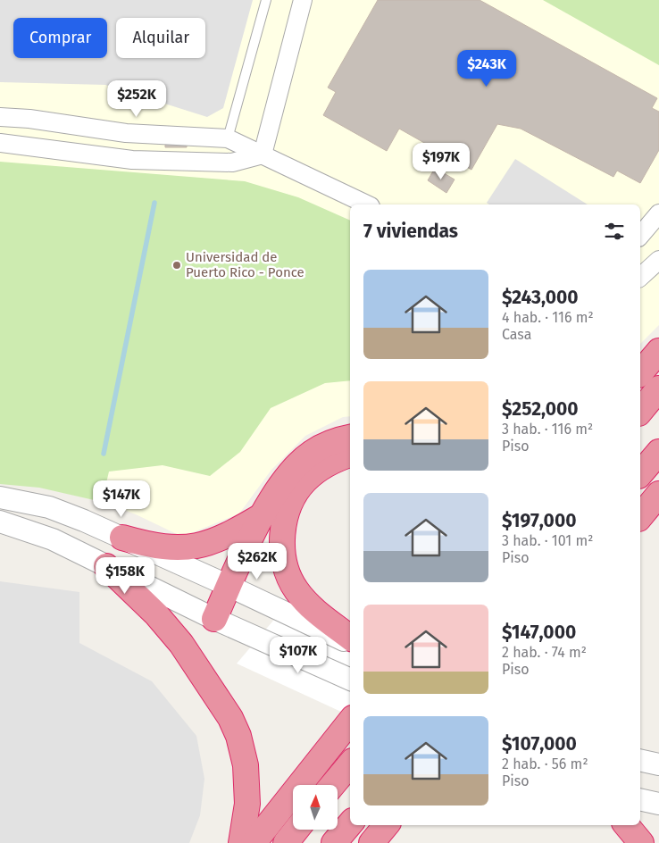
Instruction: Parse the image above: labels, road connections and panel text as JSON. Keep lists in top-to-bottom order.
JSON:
{
  "places": ["Universidad de Puerto Rico - Ponce"],
  "north": "top",
  "page": {
    "chip": ["Comprar", "Alquilar"],
    "price": [
      "$243K",
      "$252K",
      "$197K",
      "$147K",
      "$262K",
      "$158K",
      "$107K"
    ],
    "heading": "7 viviendas",
    "list": [
      {
        "name": "$243,000",
        "note": "4 hab. · 116 m² · Casa"
      },
      {
        "name": "$252,000",
        "note": "3 hab. · 116 m² · Piso"
      },
      {
        "name": "$197,000",
        "note": "3 hab. · 101 m² · Piso"
      },
      {
        "name": "$147,000",
        "note": "2 hab. · 74 m² · Piso"
      },
      {
        "name": "$107,000",
        "note": "2 hab. · 56 m² · Piso"
      }
    ]
  }
}
